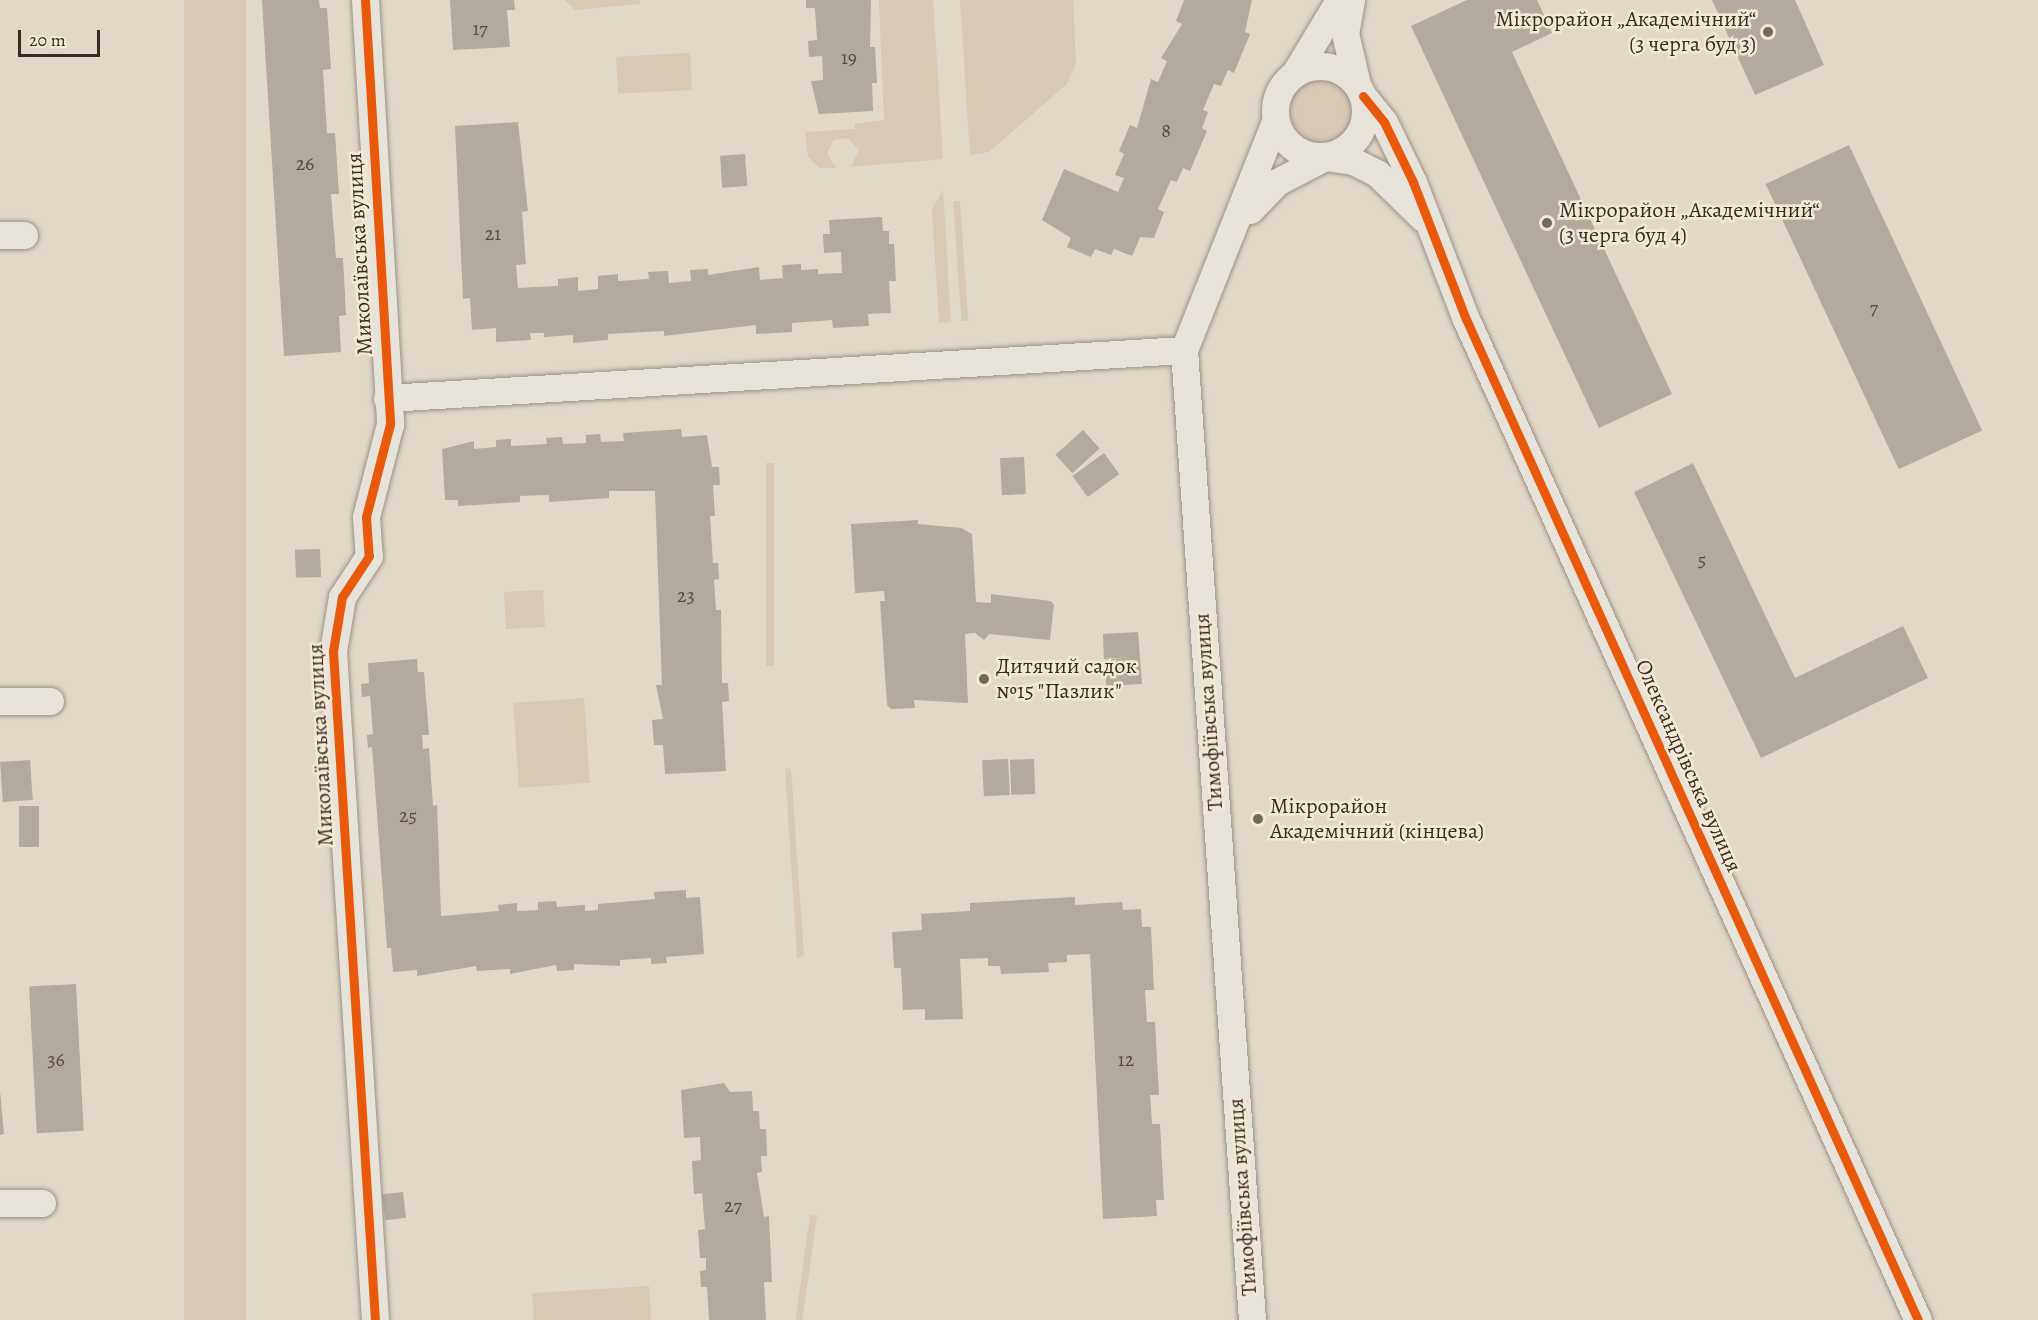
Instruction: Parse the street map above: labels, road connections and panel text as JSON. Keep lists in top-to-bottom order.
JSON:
{
  "streets": {
    "street": ["Миколаївська вулиця", "Тимофіївська вулиця", "Олександрівська вулиця"]
  },
  "crossings": [
    ["Тимофіївська вулиця", "Олександрівська вулиця"]
  ],
  "places": [
    "Мікрорайон „Академічний“ (3 черга буд 3)",
    "Мікрорайон „Академічний“ (3 черга буд 4)",
    "Дитячий садок №15 \"Пазлик\"",
    "Мікрорайон Академічний (кінцева)"
  ],
  "house_numbers": [
    "17",
    "19",
    "8",
    "26",
    "21",
    "7",
    "5",
    "23",
    "25",
    "36",
    "12",
    "27"
  ],
  "scale_bar": "20 m"
}
